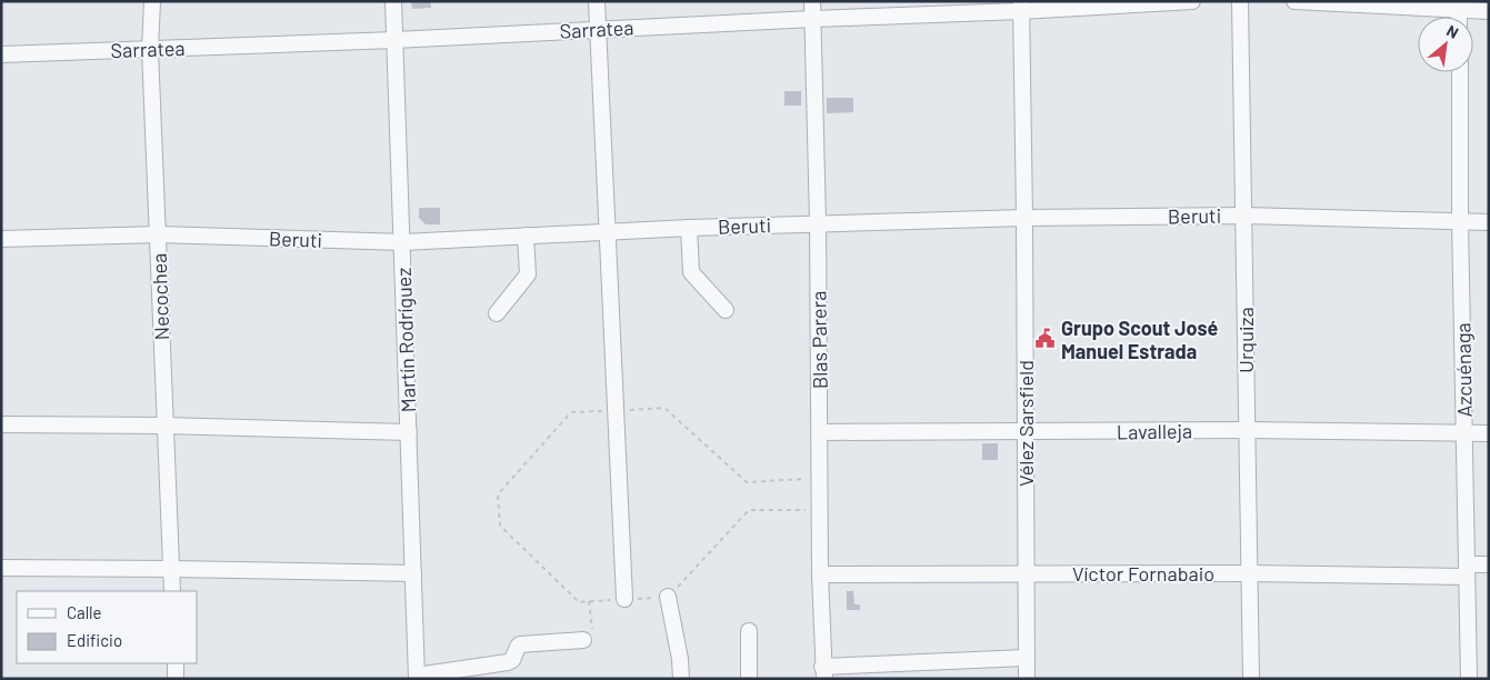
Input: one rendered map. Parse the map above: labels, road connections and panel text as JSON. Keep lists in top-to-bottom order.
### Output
{
  "streets": {
    "street": [
      "Sarratea",
      "Beruti",
      "Necochea",
      "Martín Rodríguez",
      "Blas Parera",
      "Urquiza",
      "Azcuénaga",
      "Vélez Sarsfield",
      "Lavalleja",
      "Víctor Fornabaio"
    ]
  },
  "crossings": [
    ["Sarratea", "Necochea"],
    ["Sarratea", "Martín Rodríguez"],
    ["Sarratea", "Blas Parera"],
    ["Sarratea", "Vélez Sarsfield"],
    ["Beruti", "Necochea"],
    ["Beruti", "Martín Rodríguez"],
    ["Beruti", "Blas Parera"],
    ["Beruti", "Urquiza"],
    ["Beruti", "Azcuénaga"],
    ["Beruti", "Vélez Sarsfield"],
    ["Blas Parera", "Lavalleja"],
    ["Blas Parera", "Víctor Fornabaio"],
    ["Urquiza", "Lavalleja"],
    ["Urquiza", "Víctor Fornabaio"],
    ["Azcuénaga", "Lavalleja"],
    ["Azcuénaga", "Víctor Fornabaio"],
    ["Vélez Sarsfield", "Lavalleja"],
    ["Vélez Sarsfield", "Víctor Fornabaio"]
  ],
  "places": {
    "public building": ["Grupo Scout José Manuel Estrada"]
  },
  "legend": ["Calle", "Edificio"],
  "north": "top right"
}
